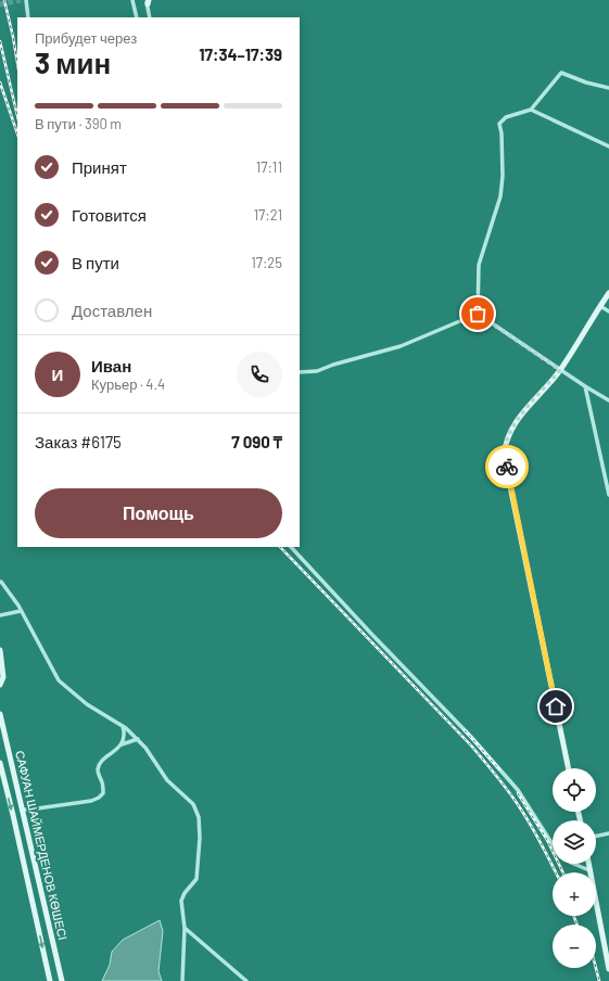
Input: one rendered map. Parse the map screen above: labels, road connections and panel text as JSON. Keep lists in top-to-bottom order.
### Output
{
  "streets": {
    "street": ["САФУАН ШАЙМЕРДЕНОВ КӨШЕСІ"]
  },
  "page": {
    "heading": ["3 мин", "Прибудет через", "17:34–17:39"],
    "panel": [
      "Иван",
      "Курьер · 4.4",
      "Заказ #6175",
      "7 090 ₸"
    ],
    "bar": "В пути · 390 m",
    "list": [
      ["Принят", "17:11"],
      ["Готовится", "17:21"],
      ["В пути", "17:25"],
      "Доставлен"
    ],
    "round": "И",
    "buttons": "Помощь",
    "map_buttons": ["+", "−"]
  }
}
